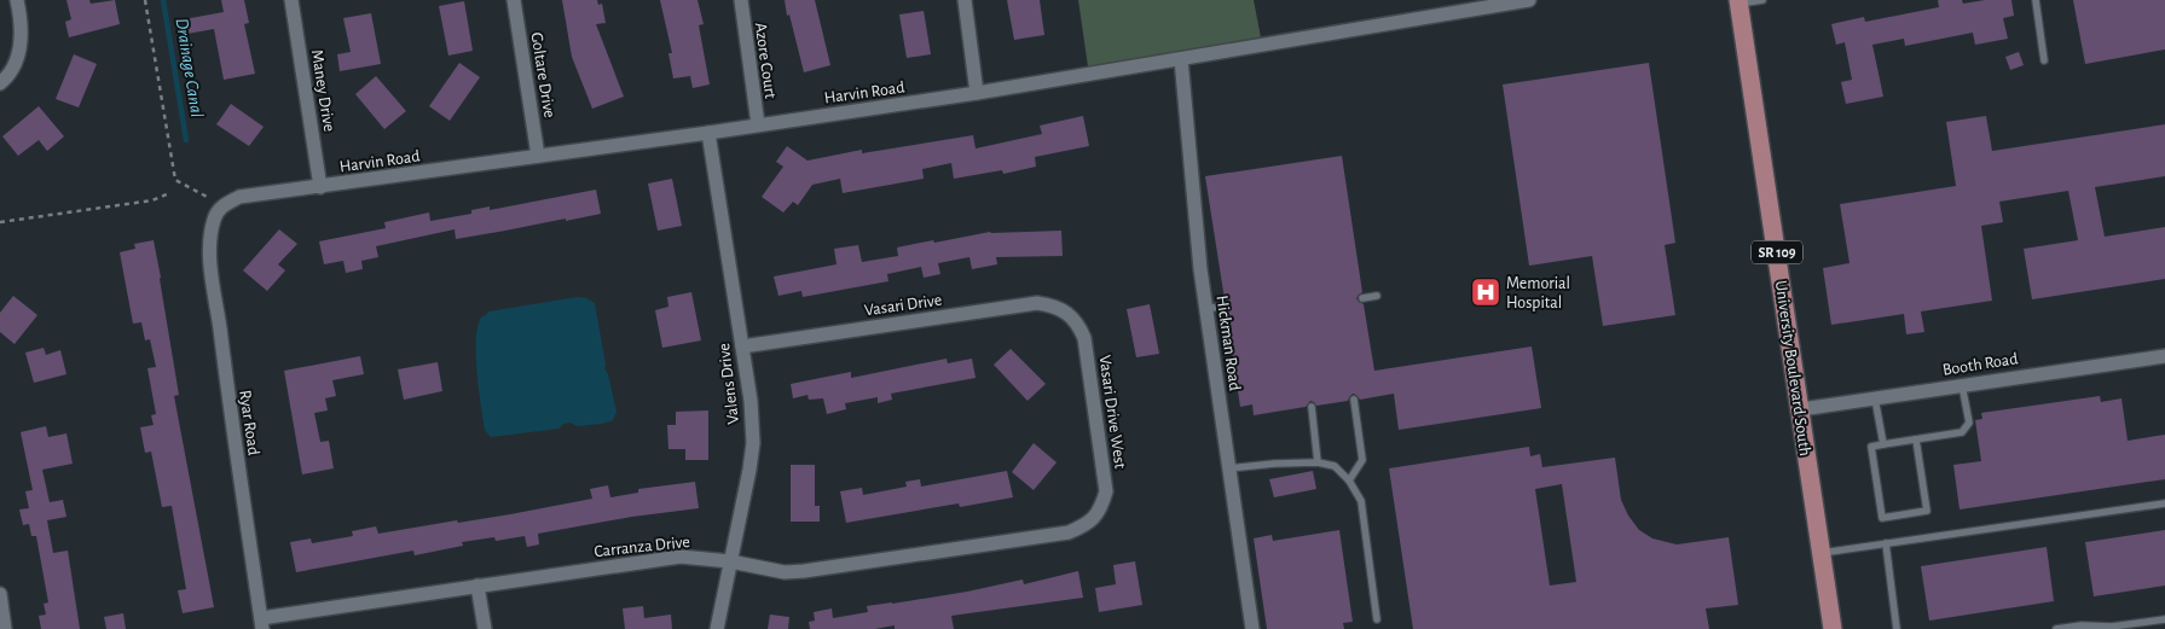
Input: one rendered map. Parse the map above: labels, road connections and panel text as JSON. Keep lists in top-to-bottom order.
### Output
{
  "streets": {
    "main road": ["SR 109", "University Boulevard South"],
    "street": [
      "Azore Court",
      "Goltare Drive",
      "Maney Drive",
      "Harvin Road",
      "Vasari Drive",
      "Hickman Road",
      "Booth Road",
      "Valens Drive",
      "Vasari Drive West",
      "Ryar Road",
      "Carranza Drive"
    ]
  },
  "crossings": [
    ["Azore Court", "Harvin Road"],
    ["Goltare Drive", "Harvin Road"],
    ["Maney Drive", "Harvin Road"],
    ["Harvin Road", "Hickman Road"],
    ["Harvin Road", "Valens Drive"],
    ["Harvin Road", "Ryar Road"],
    ["Vasari Drive", "Valens Drive"],
    ["Vasari Drive", "Vasari Drive West"],
    ["Booth Road", "University Boulevard South"],
    ["Valens Drive", "Carranza Drive"],
    ["Vasari Drive West", "Carranza Drive"],
    ["Ryar Road", "Carranza Drive"]
  ],
  "water": ["Drainage Canal"],
  "places": {
    "hospital": ["Memorial Hospital"]
  }
}
